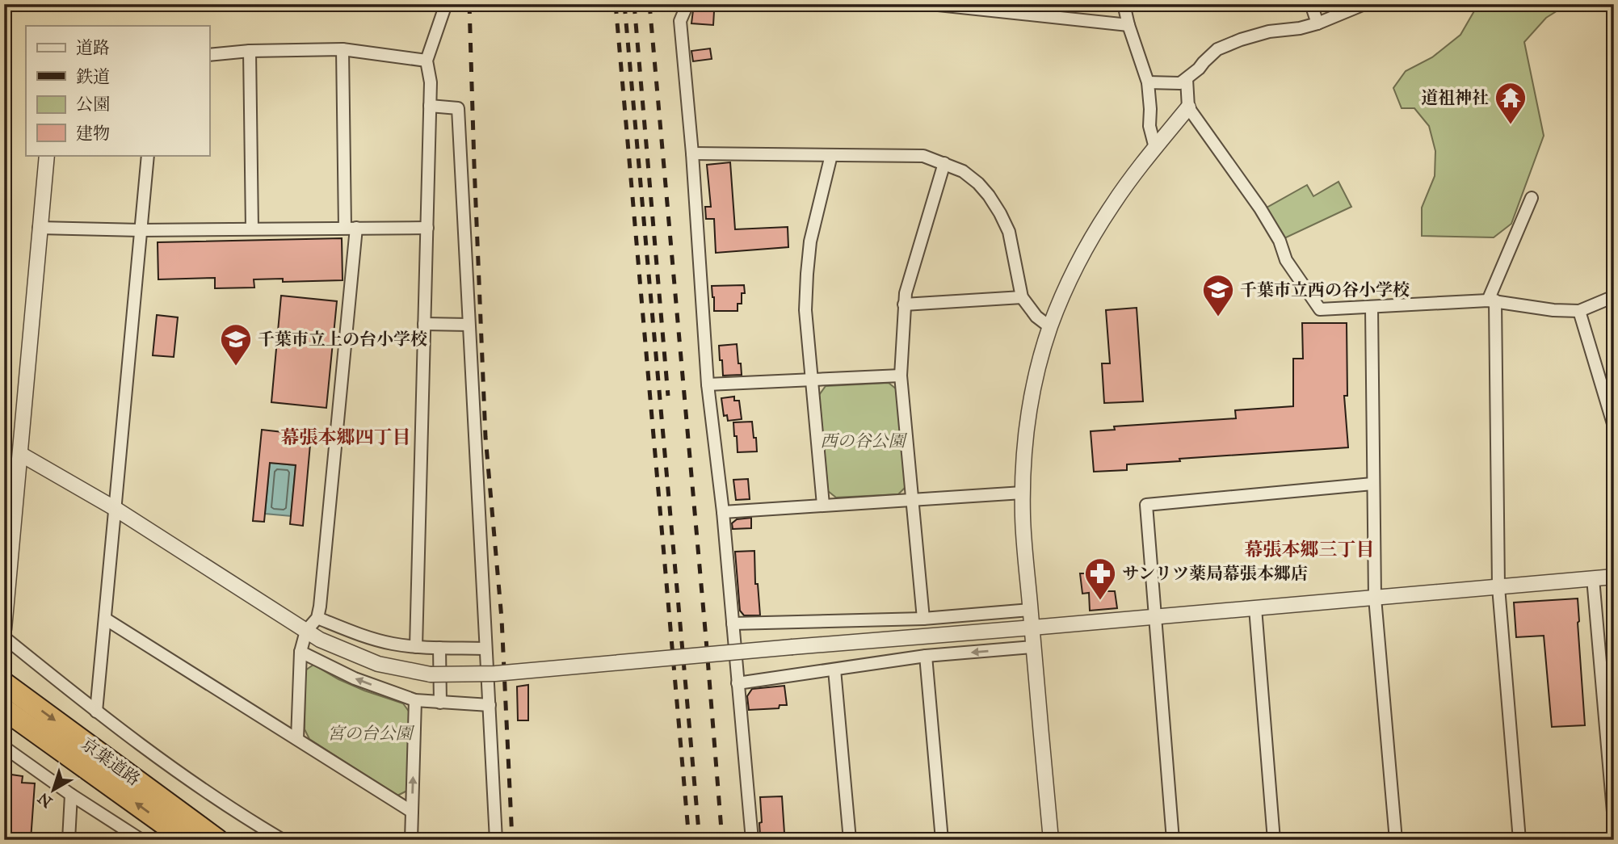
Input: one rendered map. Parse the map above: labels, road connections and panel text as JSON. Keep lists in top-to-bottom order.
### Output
{
  "streets": {
    "highway": ["京葉道路"]
  },
  "districts": ["幕張本郷四丁目", "幕張本郷三丁目"],
  "parks": ["西の谷公園", "宮の台公園"],
  "places": {
    "temple": ["道祖神社"],
    "school or university": ["千葉市立西の谷小学校", "千葉市立上の台小学校"],
    "pharmacy": ["サンリツ薬局幕張本郷店"]
  },
  "legend": [
    "道路",
    "鉄道",
    "公園",
    "建物"
  ],
  "north": "bottom left"
}
